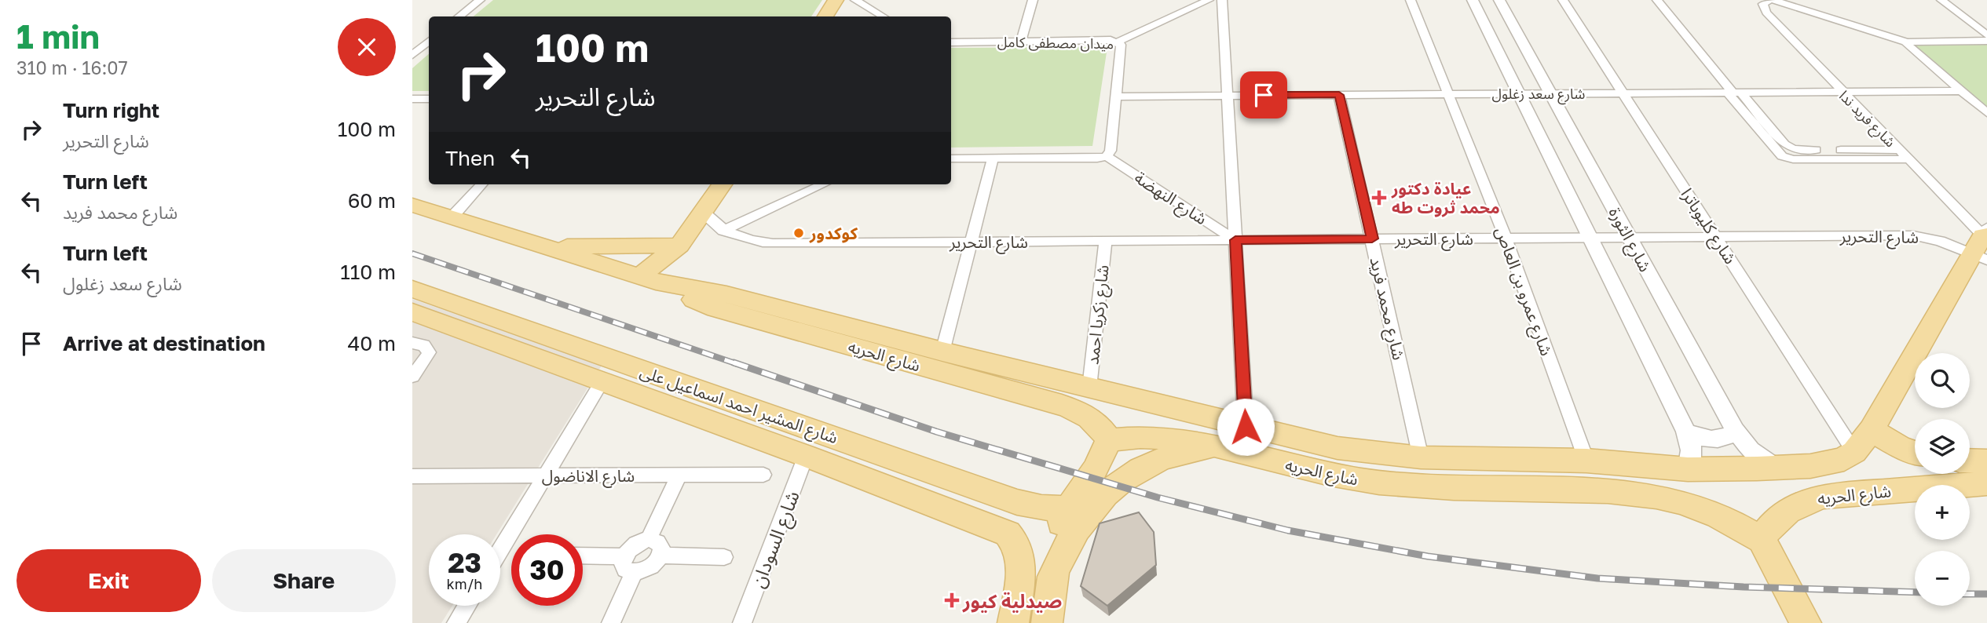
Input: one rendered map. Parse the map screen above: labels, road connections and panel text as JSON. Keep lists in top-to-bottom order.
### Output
{
  "streets": {
    "main road": ["شارع الحريه", "شارع المشير احمد اسماعيل على"],
    "street": [
      "ميدان مصطفى كامل",
      "شارع سعد زغلول",
      "شارع فريد ندا",
      "شارع النهضة",
      "شارع كليوباترا",
      "شارع التحرير",
      "شارع الثورة",
      "شارع عمرو بن العاص",
      "شارع محمد فريد",
      "شارع زكريا احمد",
      "شارع الاناضول",
      "شارع السودان"
    ]
  },
  "crossings": [
    ["ميدان مصطفى كامل", "شارع سعد زغلول"],
    ["ميدان مصطفى كامل", "شارع النهضة"],
    ["شارع سعد زغلول", "شارع فريد ندا"],
    ["شارع سعد زغلول", "شارع كليوباترا"],
    ["شارع سعد زغلول", "شارع الثورة"],
    ["شارع سعد زغلول", "شارع عمرو بن العاص"],
    ["شارع سعد زغلول", "شارع محمد فريد"],
    ["شارع فريد ندا", "شارع التحرير"],
    ["شارع النهضة", "شارع التحرير"],
    ["شارع كليوباترا", "شارع التحرير"],
    ["شارع كليوباترا", "شارع الحريه"],
    ["شارع التحرير", "شارع الثورة"],
    ["شارع التحرير", "شارع عمرو بن العاص"],
    ["شارع التحرير", "شارع محمد فريد"],
    ["شارع التحرير", "شارع زكريا احمد"],
    ["شارع الثورة", "شارع الحريه"],
    ["شارع عمرو بن العاص", "شارع الحريه"],
    ["شارع محمد فريد", "شارع الحريه"],
    ["شارع زكريا احمد", "شارع الحريه"],
    ["شارع المشير احمد اسماعيل على", "شارع السودان"]
  ],
  "places": {
    "health": ["عيادة دكتور محمد ثروت طه", "صيدلية كيور"],
    "other": ["كوكدور"]
  },
  "page": {
    "heading": ["1 min", "310 m · 16:07"],
    "turn": ["100 m", "شارع التحرير"],
    "list": [
      {
        "name": "Turn right",
        "note": "شارع التحرير",
        "value": "100 m"
      },
      {
        "name": "Turn left",
        "note": "شارع محمد فريد",
        "value": "60 m"
      },
      {
        "name": "Turn left",
        "note": "شارع سعد زغلول",
        "value": "110 m"
      },
      {
        "name": "Arrive at destination",
        "value": "40 m"
      }
    ],
    "then": "Then",
    "map_buttons": ["+", "−"],
    "speed": "23 km/h",
    "limit": "30",
    "buttons": ["Exit", "Share"]
  }
}
